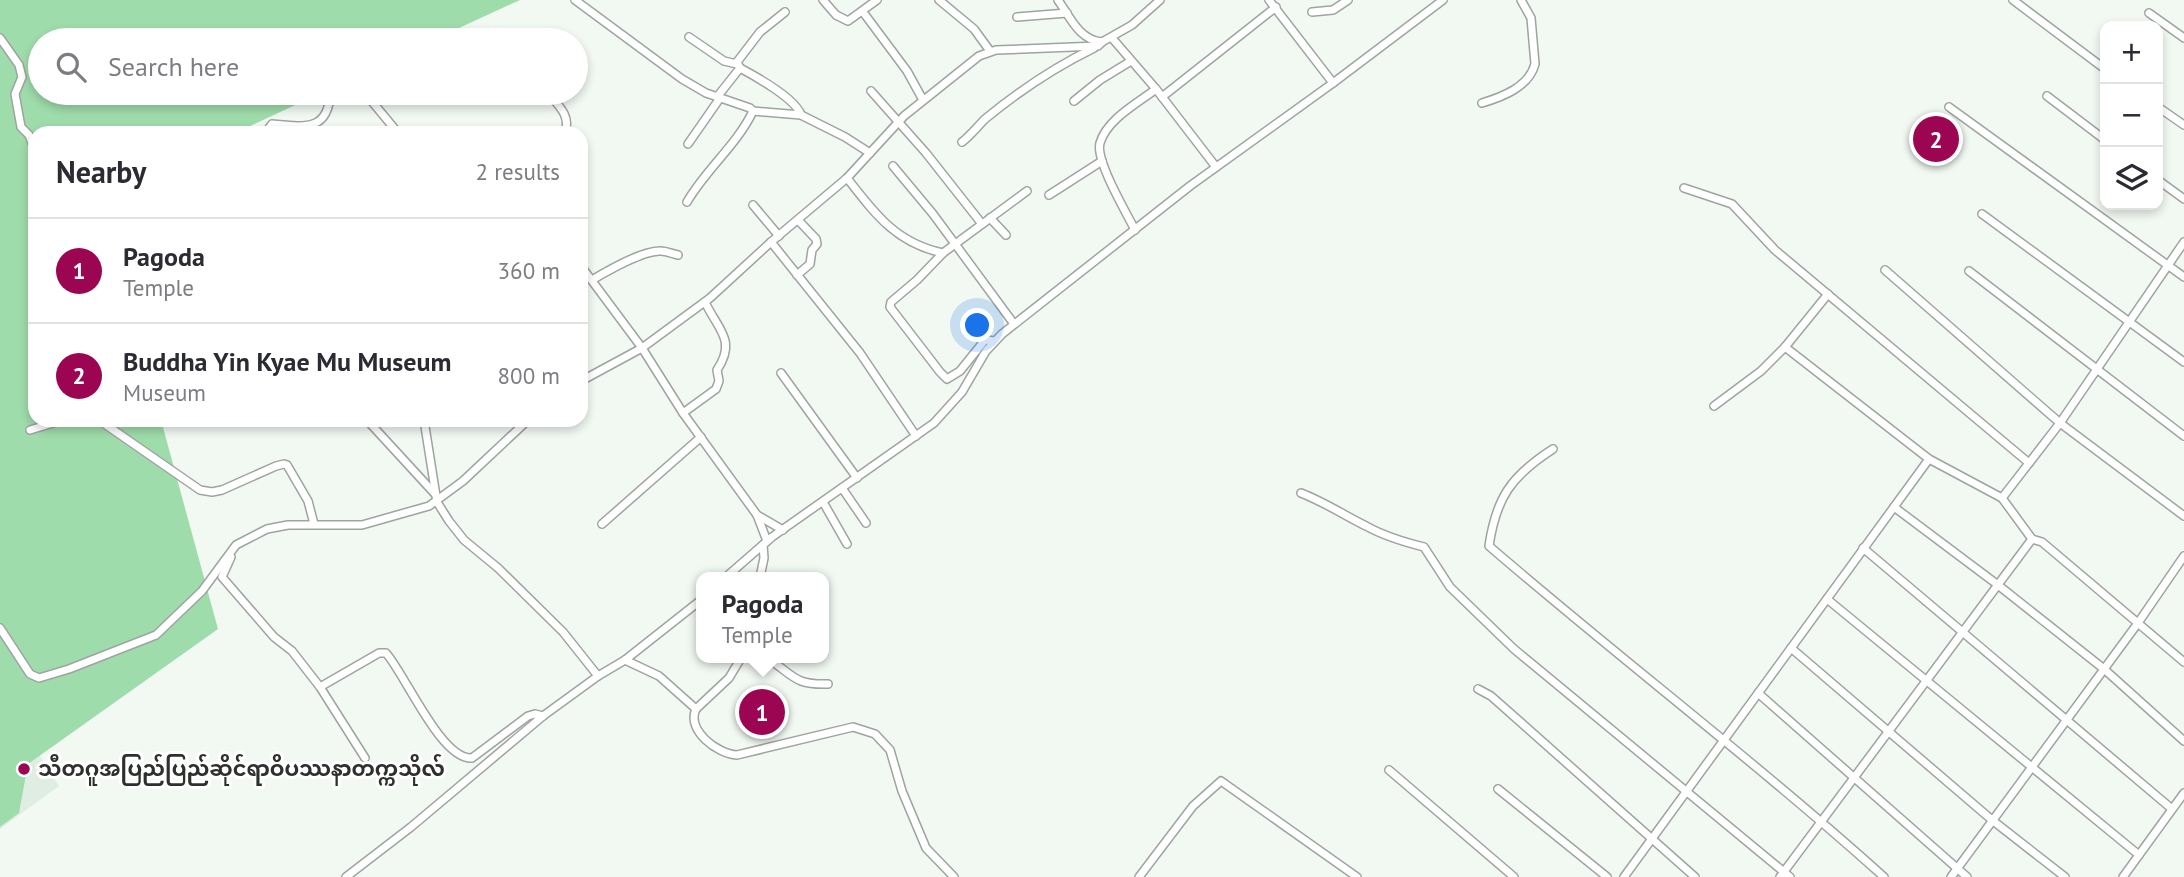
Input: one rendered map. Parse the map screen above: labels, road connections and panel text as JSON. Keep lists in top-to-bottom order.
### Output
{
  "places": ["သီတဂူအပြည်ပြည်ဆိုင်ရာဝိပဿနာတက္ကသိုလ်"],
  "page": {
    "map_buttons": ["+", "−"],
    "search": "Search here",
    "pins": ["2", "1"],
    "heading": ["Nearby", "2 results"],
    "list": [
      {
        "mark": "1",
        "name": "Pagoda",
        "note": "Temple",
        "value": "360 m"
      },
      {
        "mark": "2",
        "name": "Buddha Yin Kyae Mu Museum",
        "note": "Museum",
        "value": "800 m"
      }
    ],
    "popup": ["Pagoda", "Temple"]
  }
}
